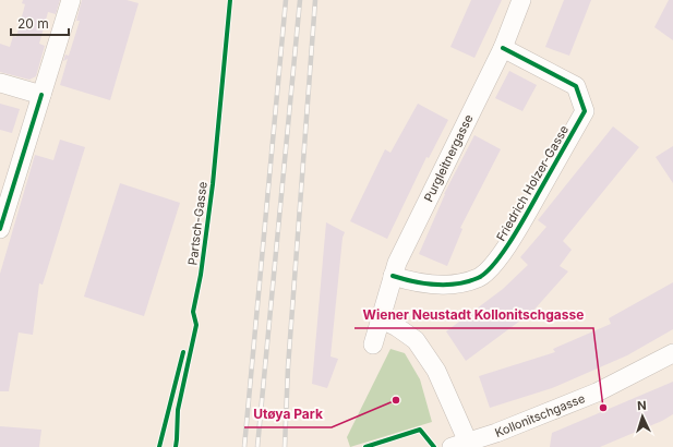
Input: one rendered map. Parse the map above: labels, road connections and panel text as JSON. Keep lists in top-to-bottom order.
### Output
{
  "streets": {
    "street": ["Purgleitnergasse", "Friedrich Holzer-Gasse", "Kollonitschgasse"],
    "cycle path": ["Partsch-Gasse"]
  },
  "crossings": [
    ["Purgleitnergasse", "Friedrich Holzer-Gasse"]
  ],
  "places": ["Utøya Park", "Wiener Neustadt Kollonitschgasse"],
  "scale_bar": "20 m",
  "north": "top"
}
